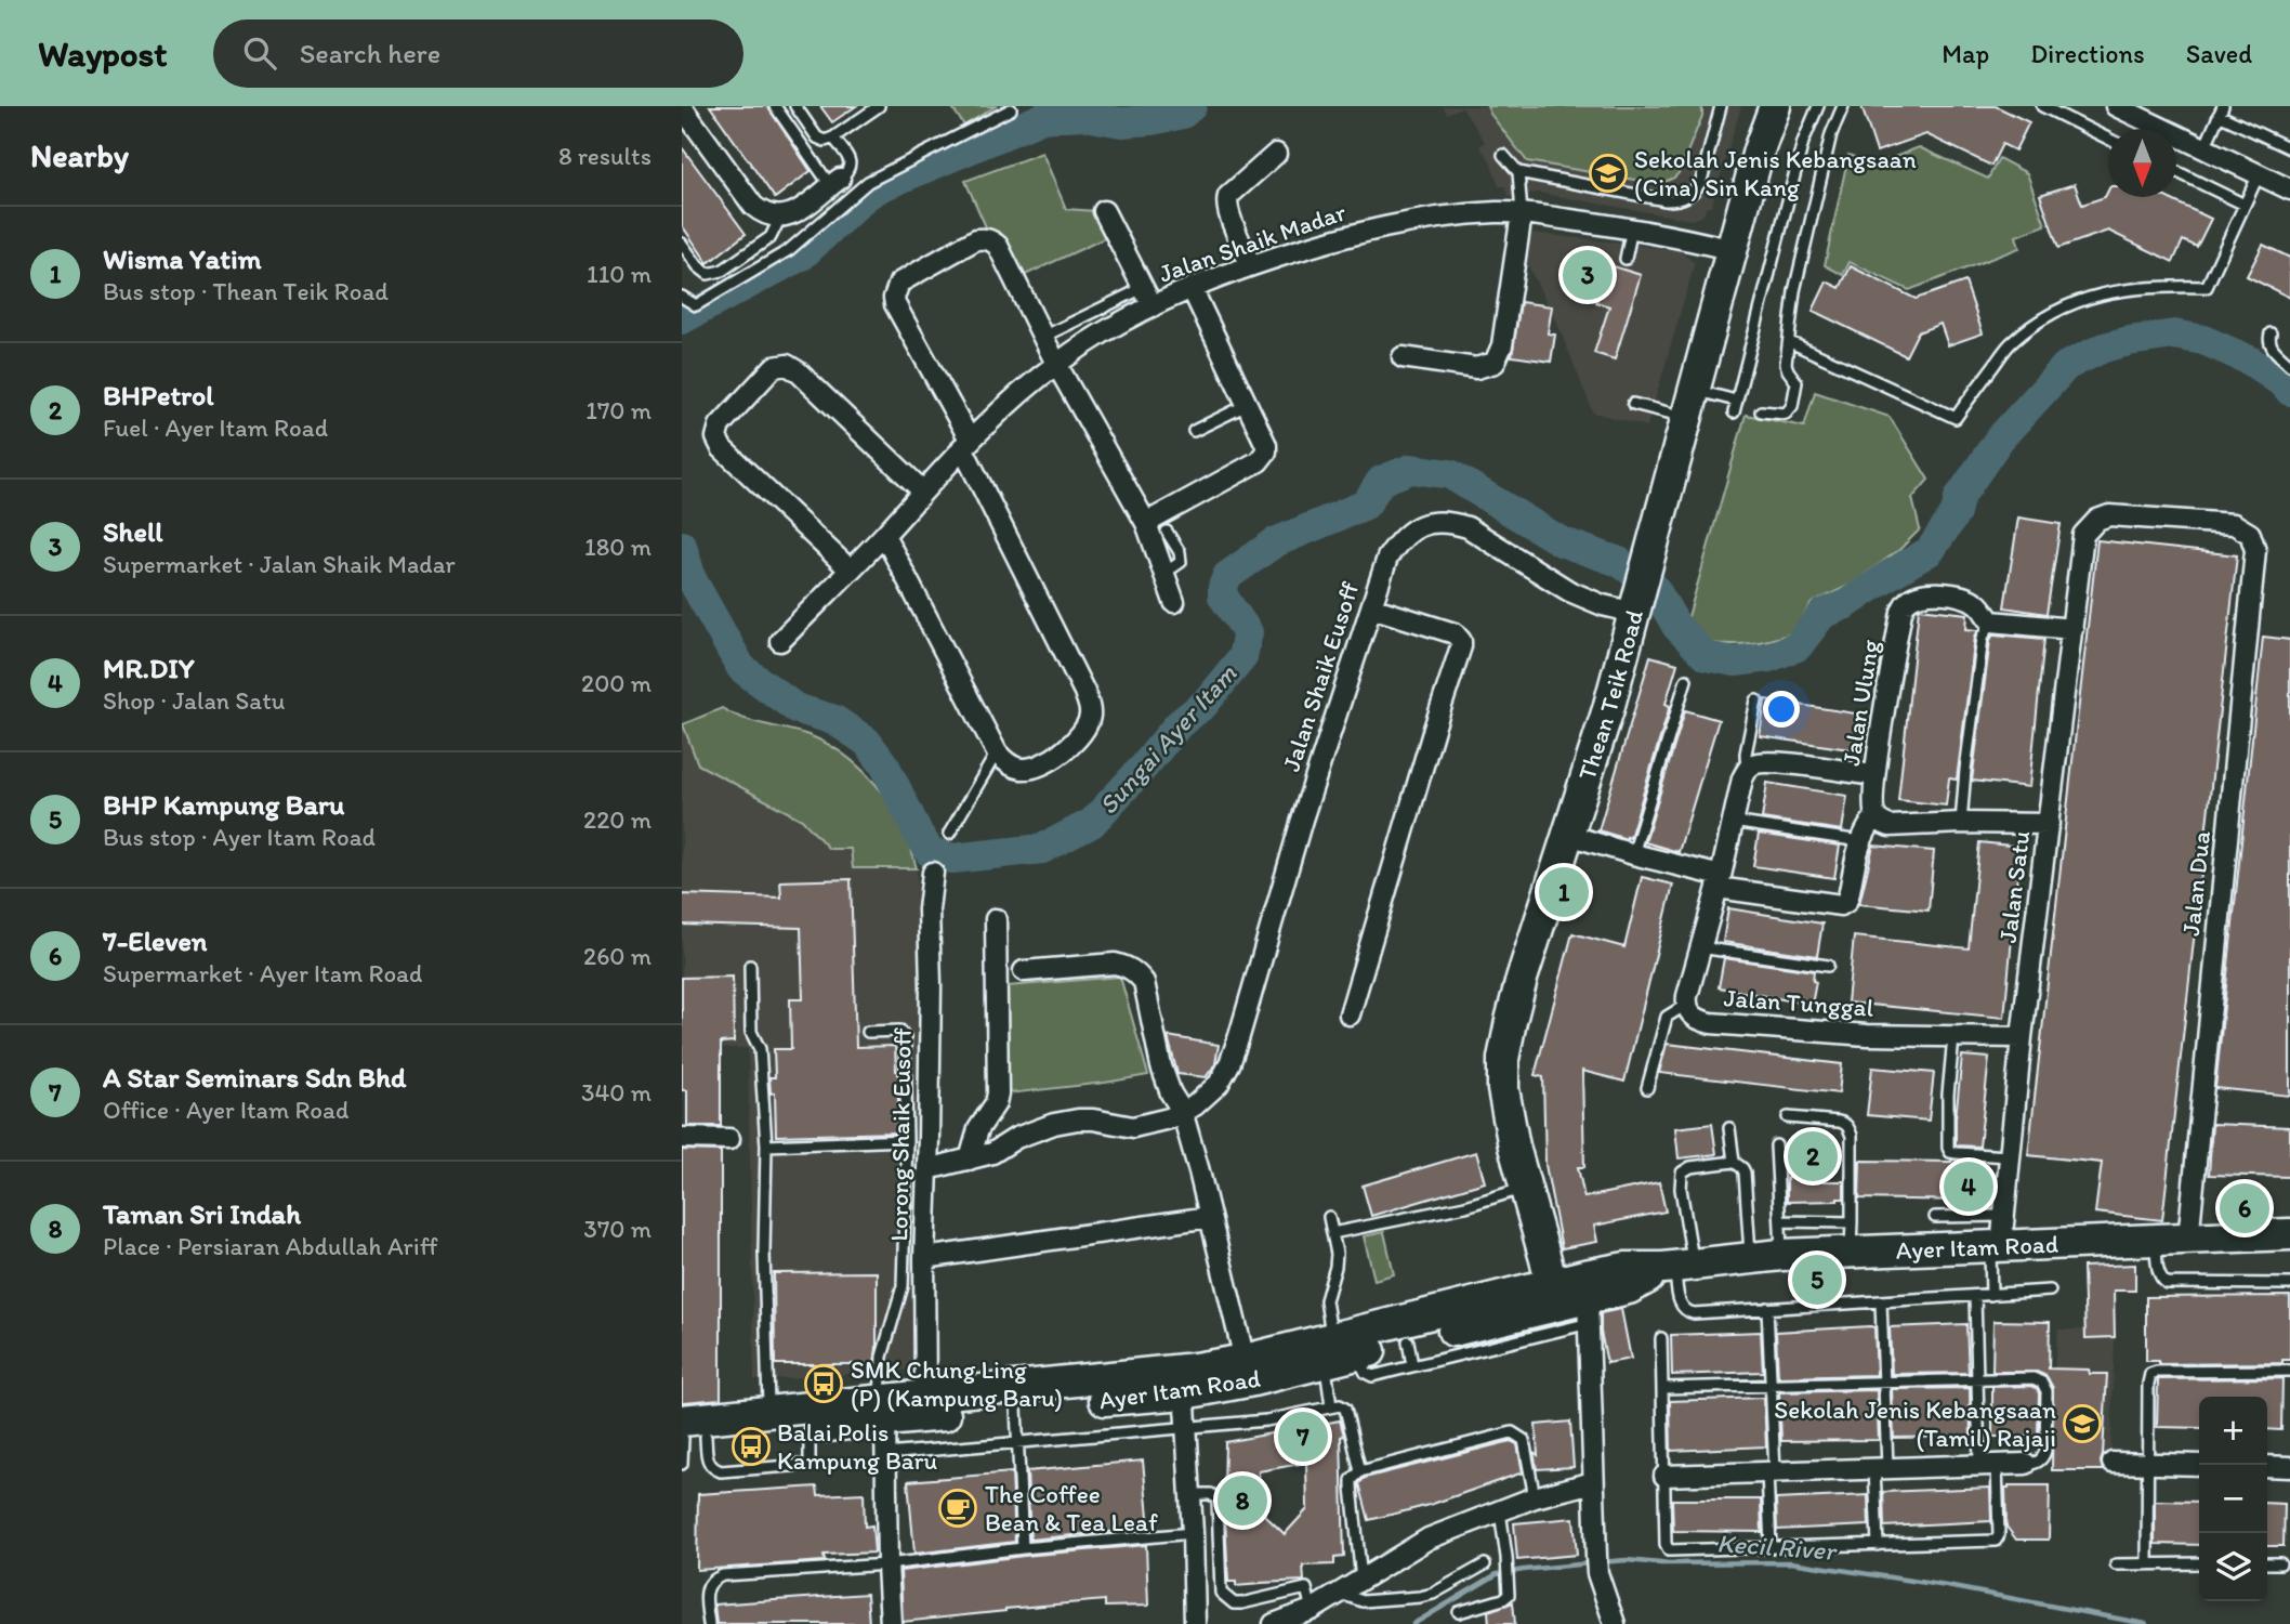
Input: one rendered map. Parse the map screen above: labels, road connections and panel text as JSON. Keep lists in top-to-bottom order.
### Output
{
  "streets": {
    "main road": ["Thean Teik Road", "Ayer Itam Road"],
    "street": [
      "Jalan Shaik Madar",
      "Jalan Shaik Eusoff",
      "Jalan Ulung",
      "Jalan Dua",
      "Jalan Satu",
      "Jalan Tunggal",
      "Lorong Shaik Eusoff"
    ]
  },
  "crossings": [
    ["Jalan Shaik Madar", "Thean Teik Road"],
    ["Jalan Shaik Eusoff", "Thean Teik Road"],
    ["Thean Teik Road", "Ayer Itam Road"],
    ["Jalan Dua", "Jalan Satu"],
    ["Jalan Dua", "Ayer Itam Road"],
    ["Jalan Satu", "Jalan Tunggal"],
    ["Jalan Satu", "Ayer Itam Road"],
    ["Lorong Shaik Eusoff", "Ayer Itam Road"]
  ],
  "water": ["Sungai Ayer Itam", "Kecil River"],
  "places": {
    "school or university": ["Sekolah Jenis Kebangsaan (Cina) Sin Kang", "Sekolah Jenis Kebangsaan (Tamil) Rajaji"],
    "bus stop": ["SMK Chung Ling (P) (Kampung Baru)", "Balai Polis Kampung Baru"],
    "cafe": ["The Coffee Bean & Tea Leaf"]
  },
  "north": "bottom",
  "page": {
    "header": "Waypost",
    "search": "Search here",
    "nav": ["Map", "Directions", "Saved"],
    "heading": ["Nearby", "8 results"],
    "list": [
      {
        "mark": "1",
        "name": "Wisma Yatim",
        "note": "Bus stop · Thean Teik Road",
        "value": "110 m"
      },
      {
        "mark": "2",
        "name": "BHPetrol",
        "note": "Fuel · Ayer Itam Road",
        "value": "170 m"
      },
      {
        "mark": "3",
        "name": "Shell",
        "note": "Supermarket · Jalan Shaik Madar",
        "value": "180 m"
      },
      {
        "mark": "4",
        "name": "MR.DIY",
        "note": "Shop · Jalan Satu",
        "value": "200 m"
      },
      {
        "mark": "5",
        "name": "BHP Kampung Baru",
        "note": "Bus stop · Ayer Itam Road",
        "value": "220 m"
      },
      {
        "mark": "6",
        "name": "7-Eleven",
        "note": "Supermarket · Ayer Itam Road",
        "value": "260 m"
      },
      {
        "mark": "7",
        "name": "A Star Seminars Sdn Bhd",
        "note": "Office · Ayer Itam Road",
        "value": "340 m"
      },
      {
        "mark": "8",
        "name": "Taman Sri Indah",
        "note": "Place · Persiaran Abdullah Ariff",
        "value": "370 m"
      }
    ],
    "pins": [
      "3",
      "1",
      "2",
      "4",
      "6",
      "5",
      "7",
      "8"
    ],
    "map_buttons": ["+", "−"]
  }
}
